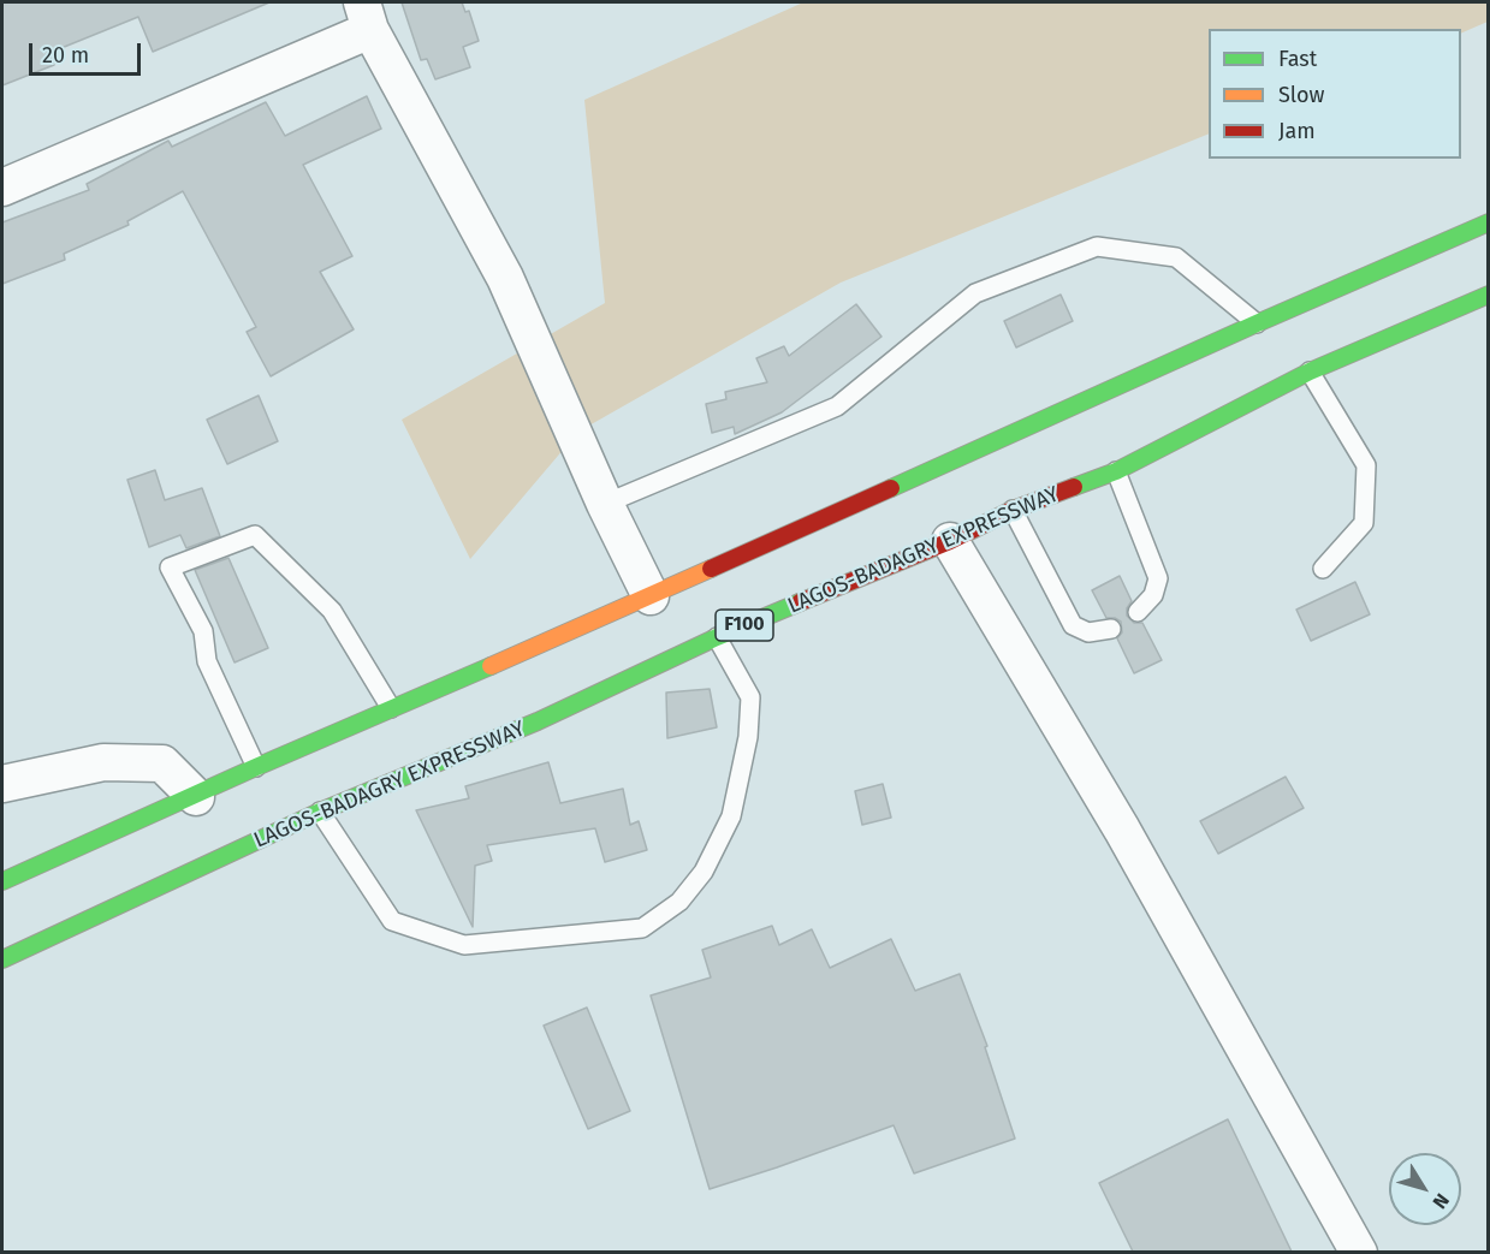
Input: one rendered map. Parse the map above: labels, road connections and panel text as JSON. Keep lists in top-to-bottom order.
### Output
{
  "streets": {
    "highway": ["LAGOS-BADAGRY EXPRESSWAY", "F100"]
  },
  "legend": ["Fast", "Slow", "Jam"],
  "scale_bar": "20 m",
  "north": "bottom right"
}
